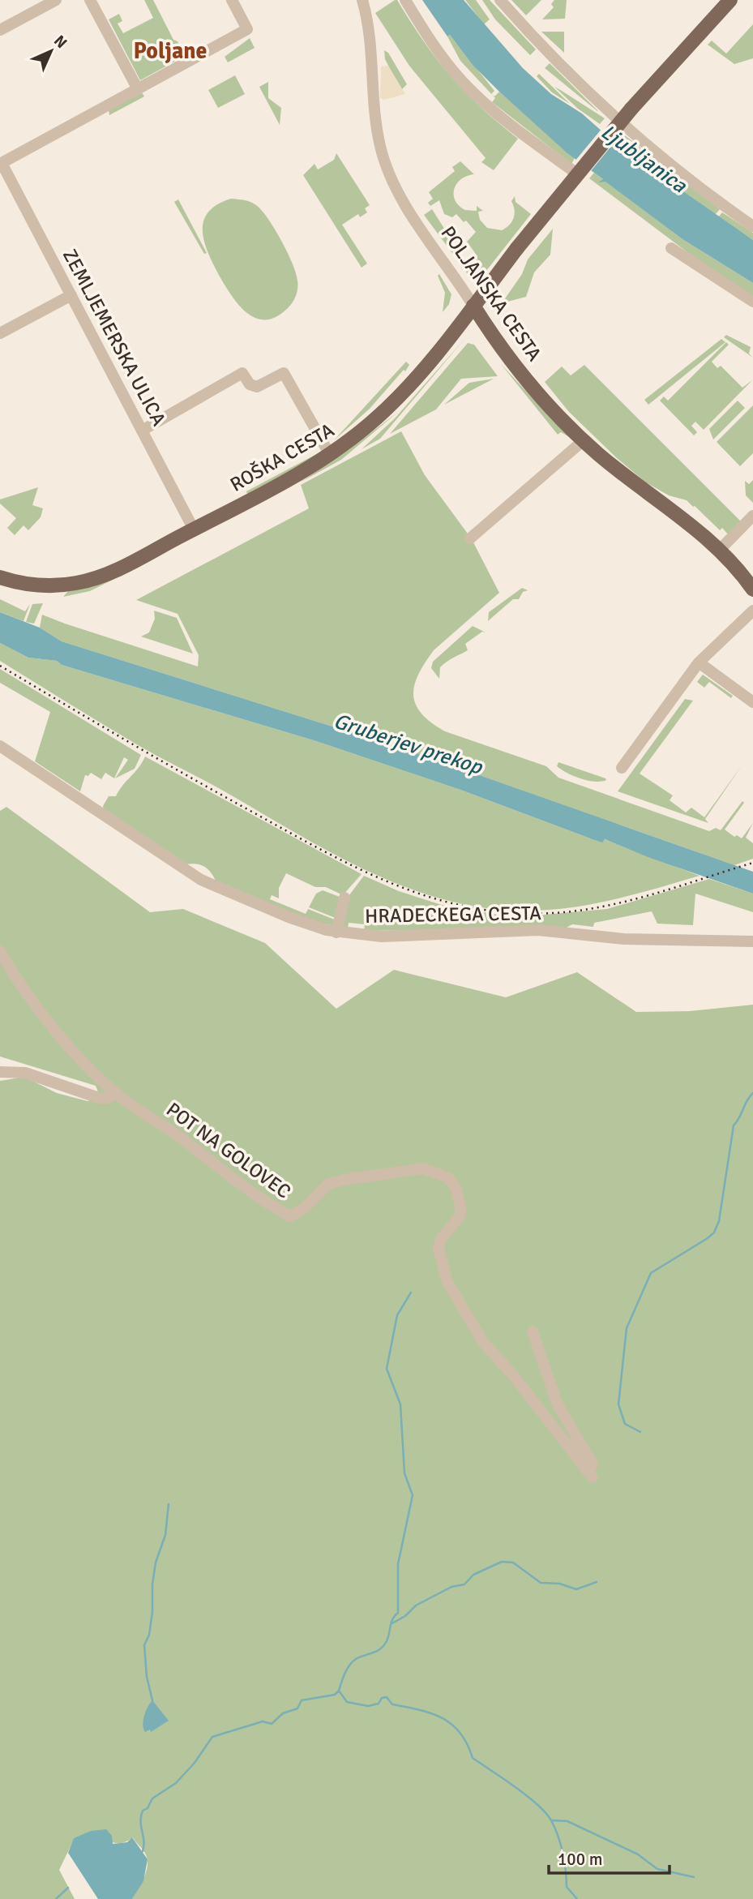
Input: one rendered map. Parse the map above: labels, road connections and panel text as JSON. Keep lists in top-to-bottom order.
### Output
{
  "streets": {
    "main road": ["POLJANSKA CESTA", "ROŠKA CESTA"],
    "street": ["ZEMLJEMERSKA ULICA", "HRADECKEGA CESTA", "POT NA GOLOVEC"]
  },
  "crossings": [
    ["POLJANSKA CESTA", "ROŠKA CESTA"],
    ["ZEMLJEMERSKA ULICA", "ROŠKA CESTA"]
  ],
  "districts": ["Poljane"],
  "water": ["Ljubljanica", "Gruberjev prekop"],
  "scale_bar": "100 m",
  "north": "top right"
}
